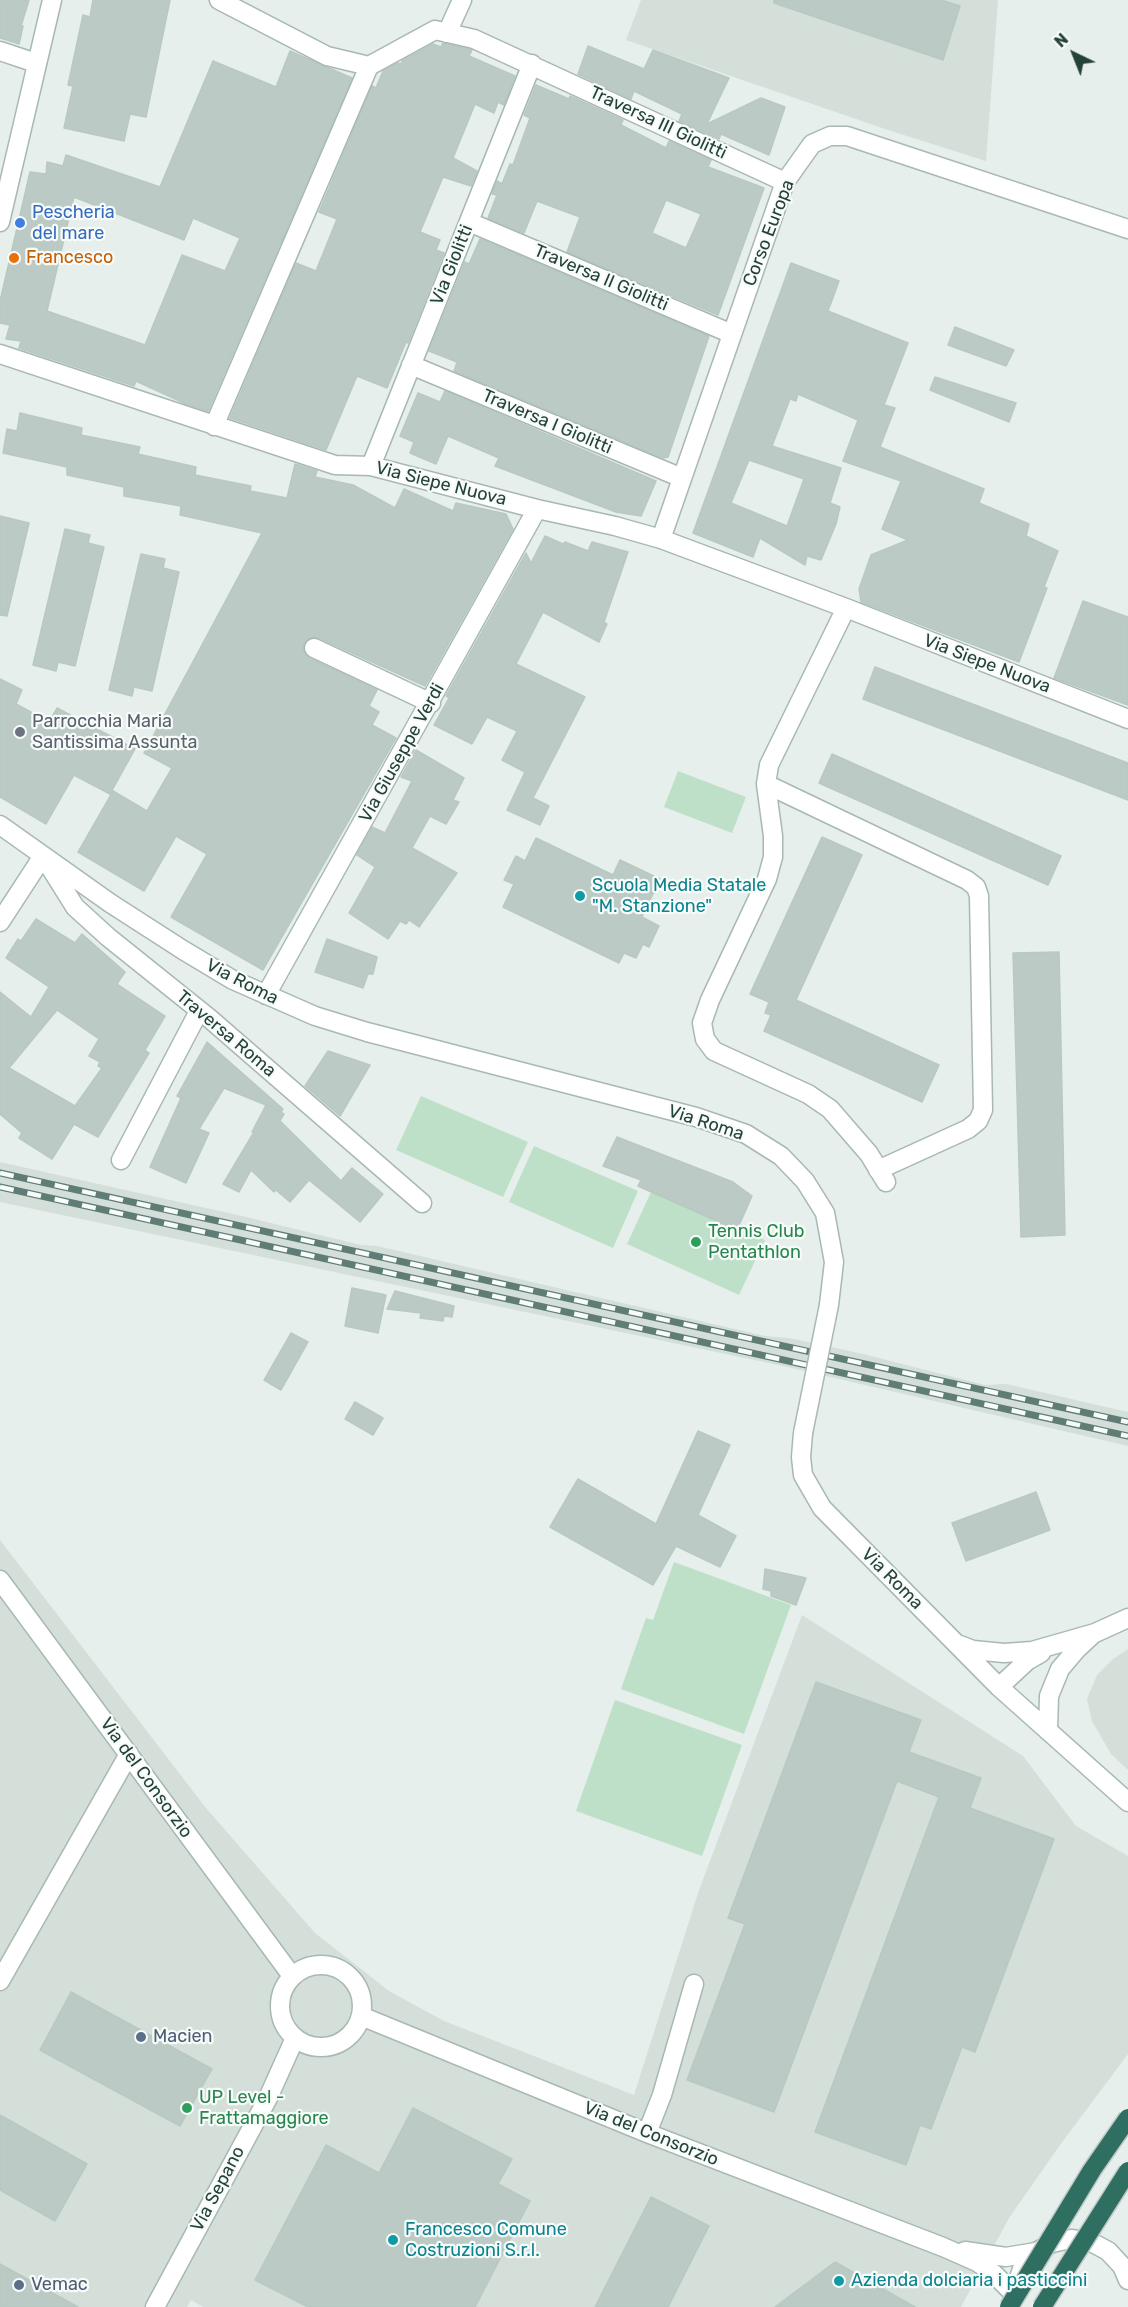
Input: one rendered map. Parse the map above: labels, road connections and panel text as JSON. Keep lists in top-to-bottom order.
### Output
{
  "streets": {
    "street": [
      "Traversa III Giolitti",
      "Corso Europa",
      "Via Giolitti",
      "Traversa II Giolitti",
      "Traversa I Giolitti",
      "Via Siepe Nuova",
      "Via Giuseppe Verdi",
      "Via Roma",
      "Traversa Roma",
      "Via del Consorzio",
      "Via Sepano"
    ]
  },
  "crossings": [
    ["Traversa III Giolitti", "Corso Europa"],
    ["Traversa III Giolitti", "Via Giolitti"],
    ["Corso Europa", "Traversa II Giolitti"],
    ["Corso Europa", "Traversa I Giolitti"],
    ["Corso Europa", "Via Siepe Nuova"],
    ["Via Giolitti", "Traversa II Giolitti"],
    ["Via Giolitti", "Traversa I Giolitti"],
    ["Via Giolitti", "Via Siepe Nuova"],
    ["Via Siepe Nuova", "Via Giuseppe Verdi"],
    ["Via Giuseppe Verdi", "Via Roma"],
    ["Via Roma", "Traversa Roma"],
    ["Via del Consorzio", "Via Sepano"]
  ],
  "places": [
    "Pescheria del mare",
    "Francesco",
    "Parrocchia Maria Santissima Assunta",
    "Scuola Media Statale \"M. Stanzione\"",
    "Tennis Club Pentathlon",
    "Macien",
    "UP Level - Frattamaggiore",
    "Francesco Comune Costruzioni S.r.l.",
    "Azienda dolciaria i pasticcini",
    "Vemac"
  ],
  "north": "top left"
}
